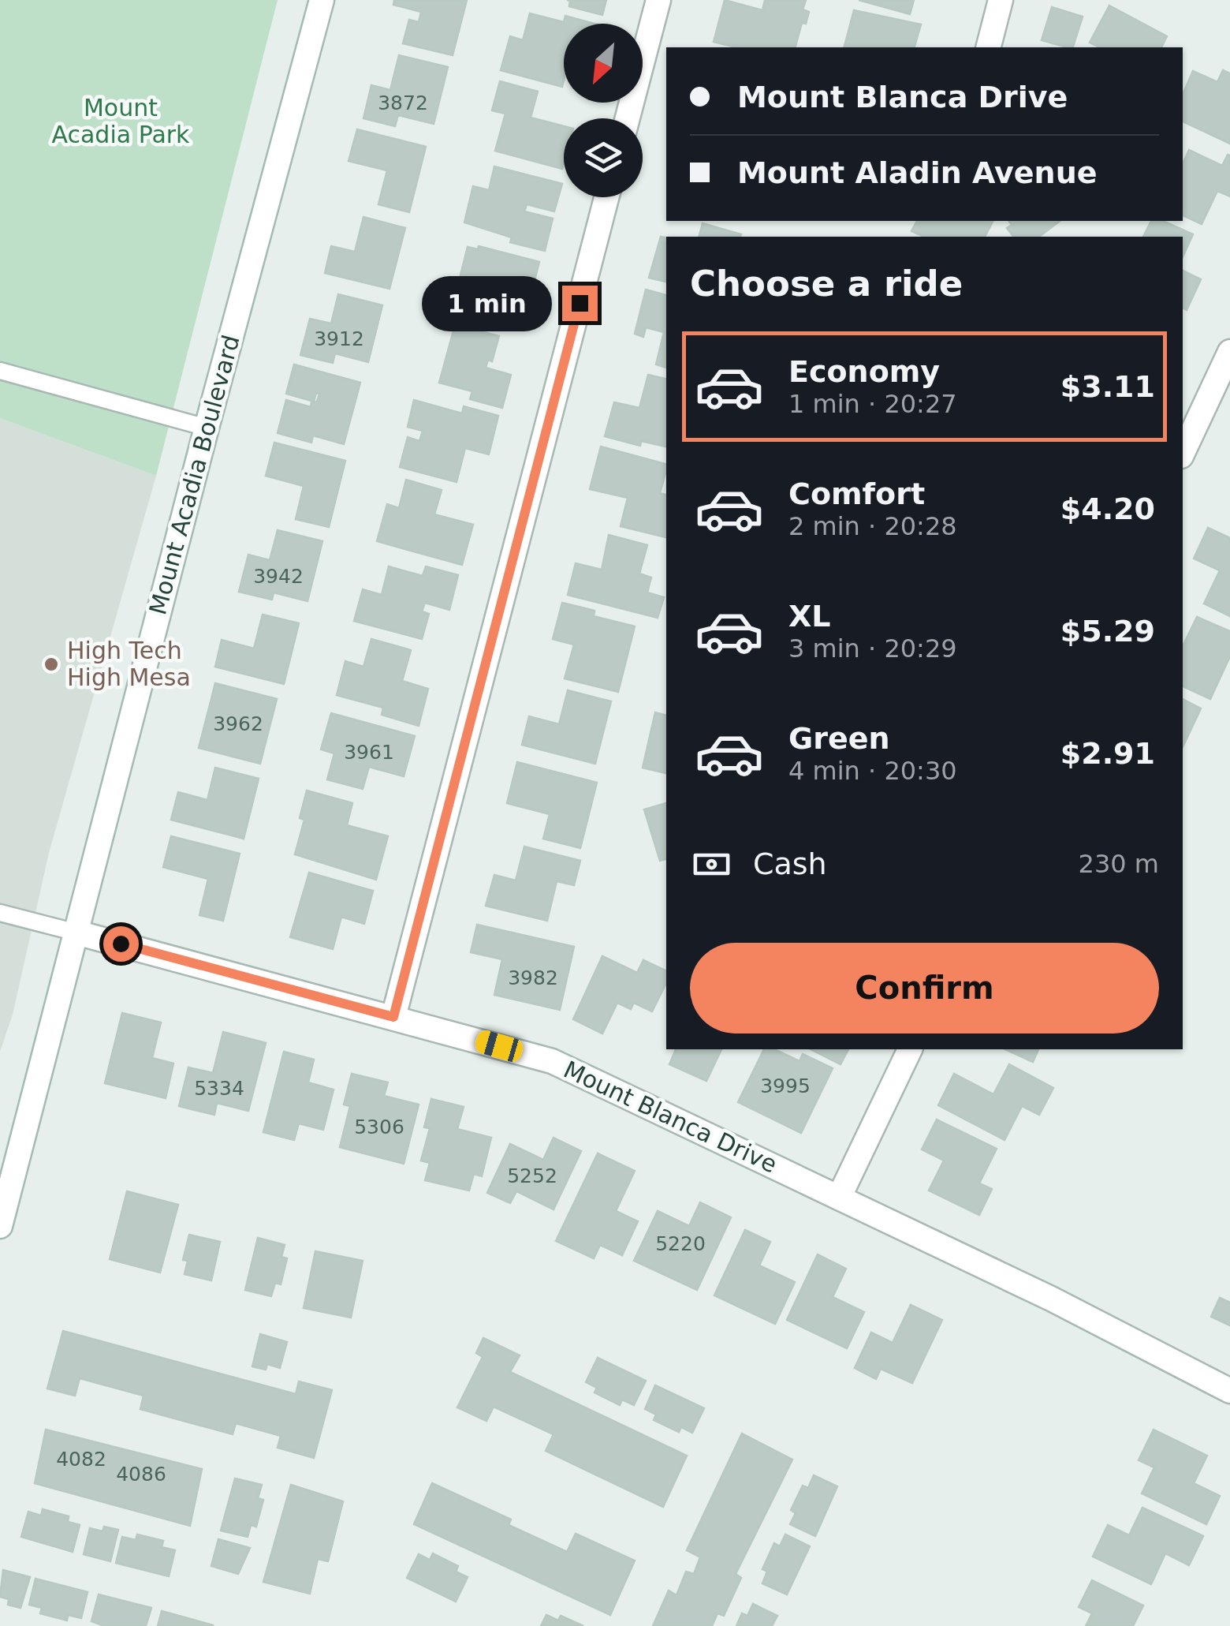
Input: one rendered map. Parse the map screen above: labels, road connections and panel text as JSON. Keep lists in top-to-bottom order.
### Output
{
  "streets": {
    "street": ["Mount Acadia Boulevard", "Mount Blanca Drive"]
  },
  "crossings": [
    ["Mount Acadia Boulevard", "Mount Blanca Drive"]
  ],
  "parks": ["Mount Acadia Park"],
  "places": ["High Tech High Mesa"],
  "house_numbers": [
    "3872",
    "3912",
    "3942",
    "3962",
    "3961",
    "3982",
    "3995",
    "5334",
    "5306",
    "5252",
    "5220",
    "4082",
    "4086"
  ],
  "north": "bottom left",
  "page": {
    "banner": ["Mount Blanca Drive", "Mount Aladin Avenue"],
    "heading": "Choose a ride",
    "bubble": "1 min",
    "list": [
      {
        "name": "Economy",
        "note": "1 min · 20:27",
        "value": "$3.11"
      },
      {
        "name": "Comfort",
        "note": "2 min · 20:28",
        "value": "$4.20"
      },
      {
        "name": "XL",
        "note": "3 min · 20:29",
        "value": "$5.29"
      },
      {
        "name": "Green",
        "note": "4 min · 20:30",
        "value": "$2.91"
      }
    ],
    "pay": ["Cash", "230 m"],
    "buttons": "Confirm"
  }
}
